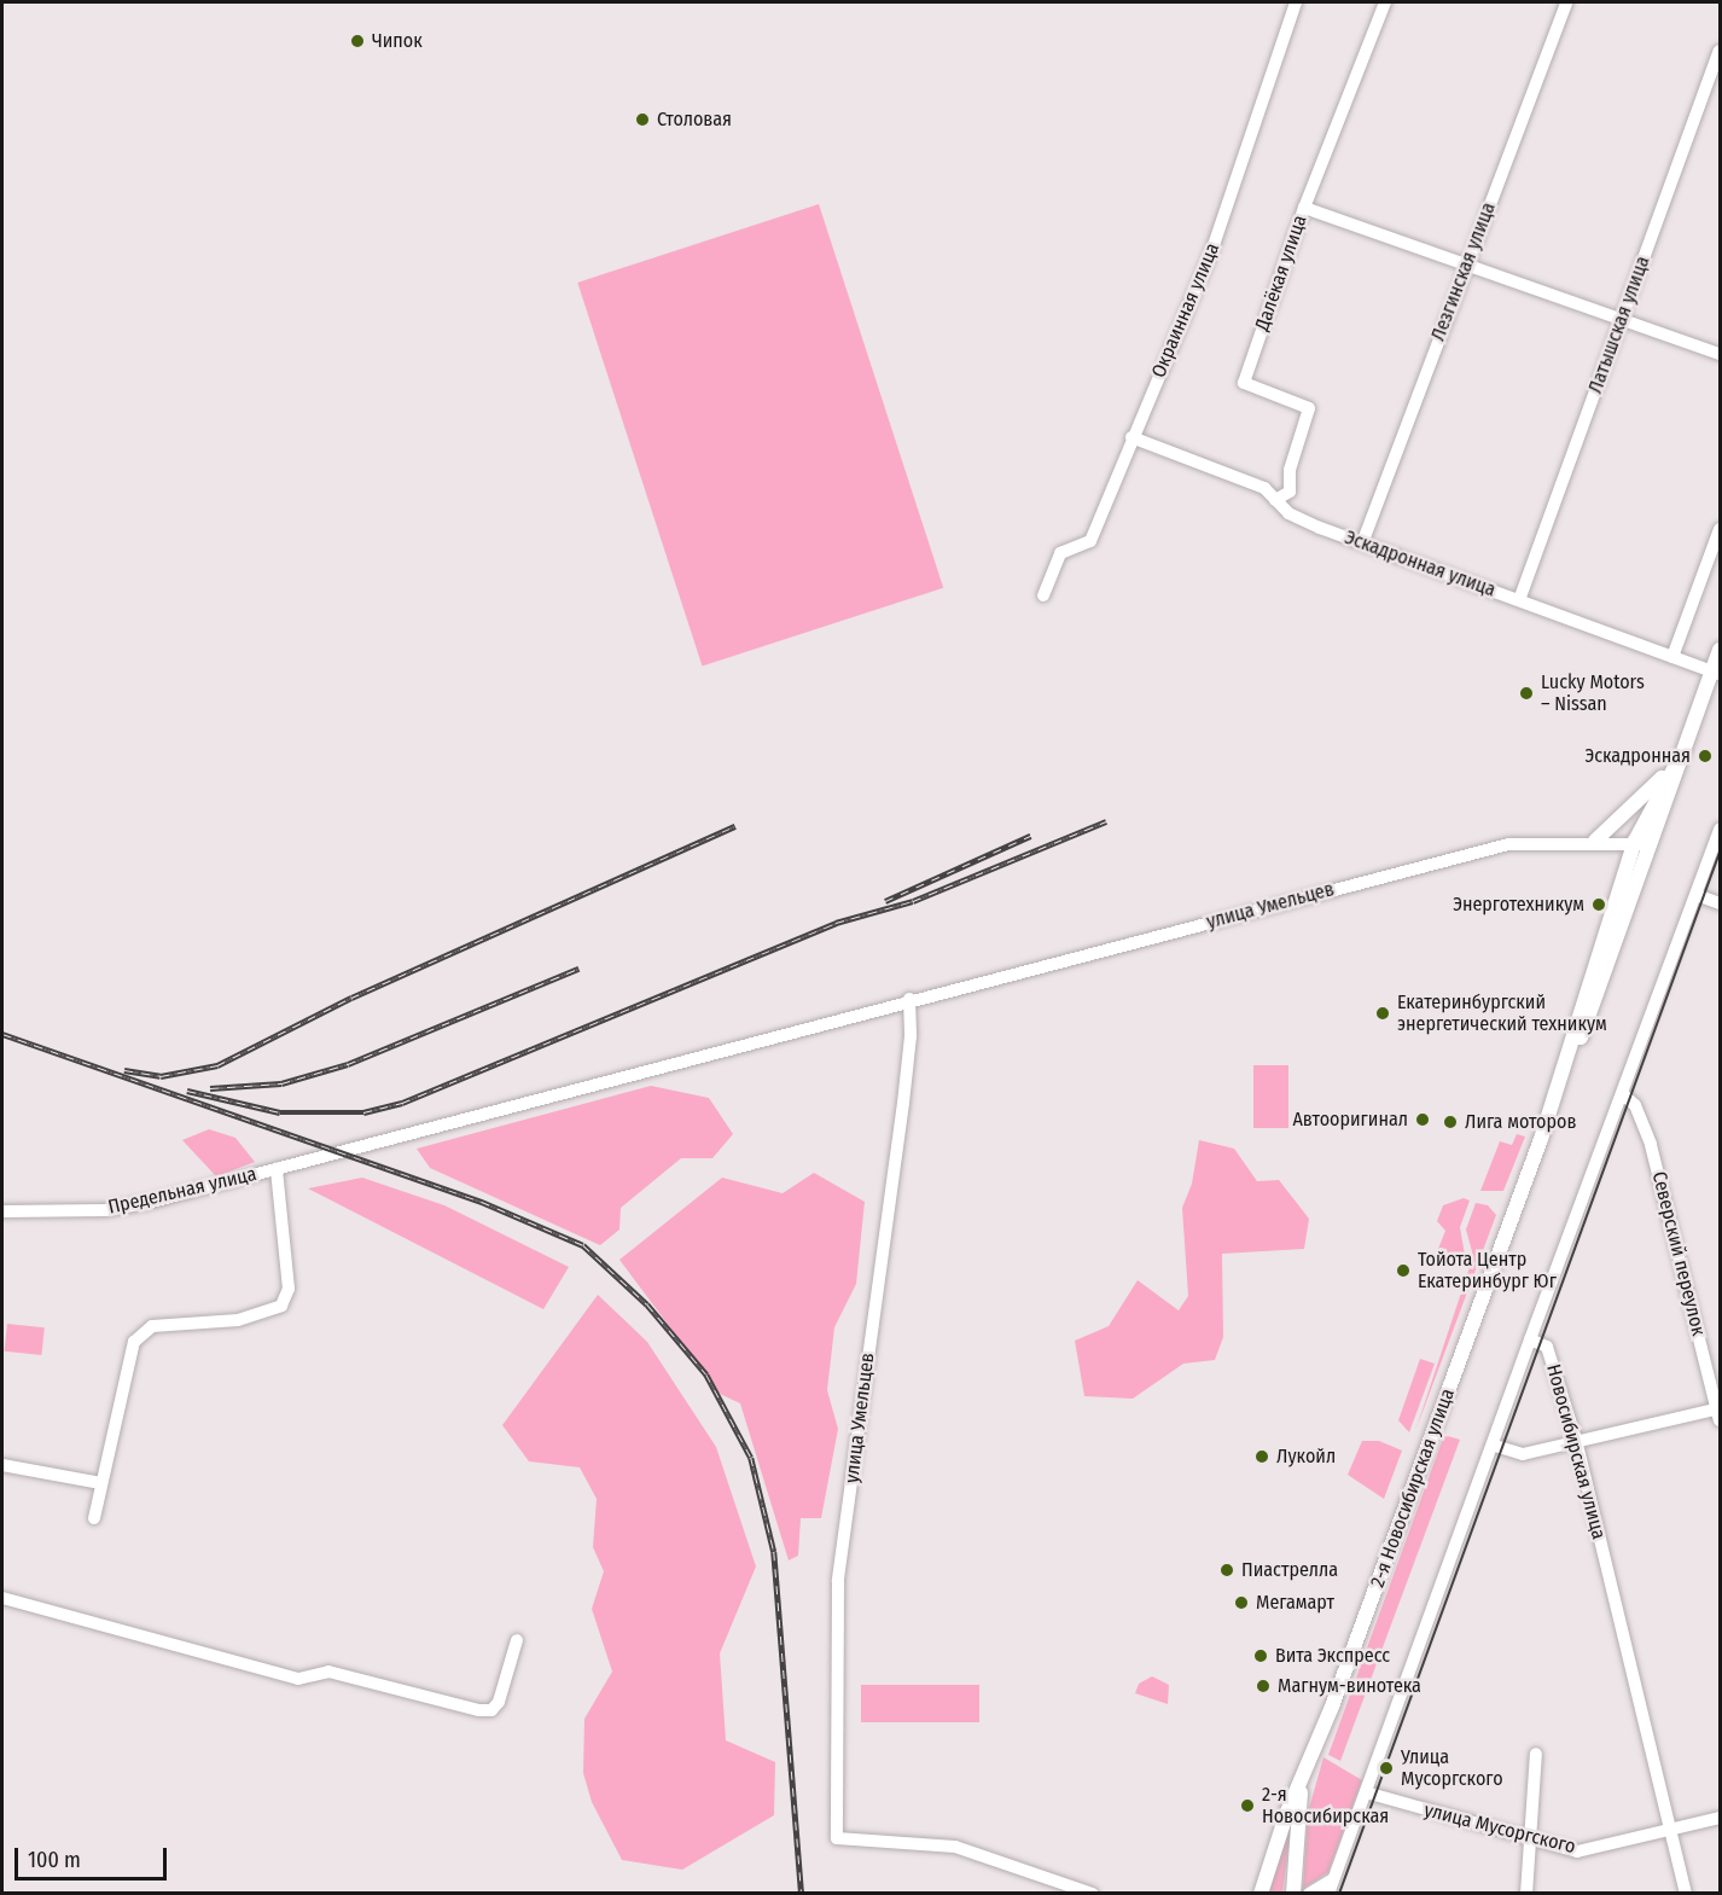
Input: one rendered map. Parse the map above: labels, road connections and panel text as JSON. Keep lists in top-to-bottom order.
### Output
{
  "streets": {
    "main road": ["2-я Новосибирская улица"],
    "street": [
      "Лезгинская улица",
      "Далёкая улица",
      "Окраинная улица",
      "Латышская улица",
      "Эскадронная улица",
      "улица Умельцев",
      "Предельная улица",
      "Северский переулок",
      "Новосибирская улица",
      "улица Мусоргского"
    ]
  },
  "crossings": [
    ["Лезгинская улица", "Эскадронная улица"],
    ["Далёкая улица", "Эскадронная улица"],
    ["Окраинная улица", "Эскадронная улица"],
    ["Латышская улица", "Эскадронная улица"],
    ["Эскадронная улица", "2-я Новосибирская улица"],
    ["улица Умельцев", "Предельная улица"],
    ["улица Умельцев", "2-я Новосибирская улица"],
    ["Новосибирская улица", "улица Мусоргского"]
  ],
  "places": [
    "Чипок",
    "Столовая",
    "Lucky Motors – Nissan",
    "Эскадронная",
    "Энерготехникум",
    "Екатеринбургский энергетический техникум",
    "Автооригинал",
    "Лига моторов",
    "Тойота Центр Екатеринбург Юг",
    "Лукойл",
    "Пиастрелла",
    "Мегамарт",
    "Вита Экспресс",
    "Магнум-винотека",
    "Улица Мусоргского",
    "2-я Новосибирская"
  ],
  "scale_bar": "100 m"
}
